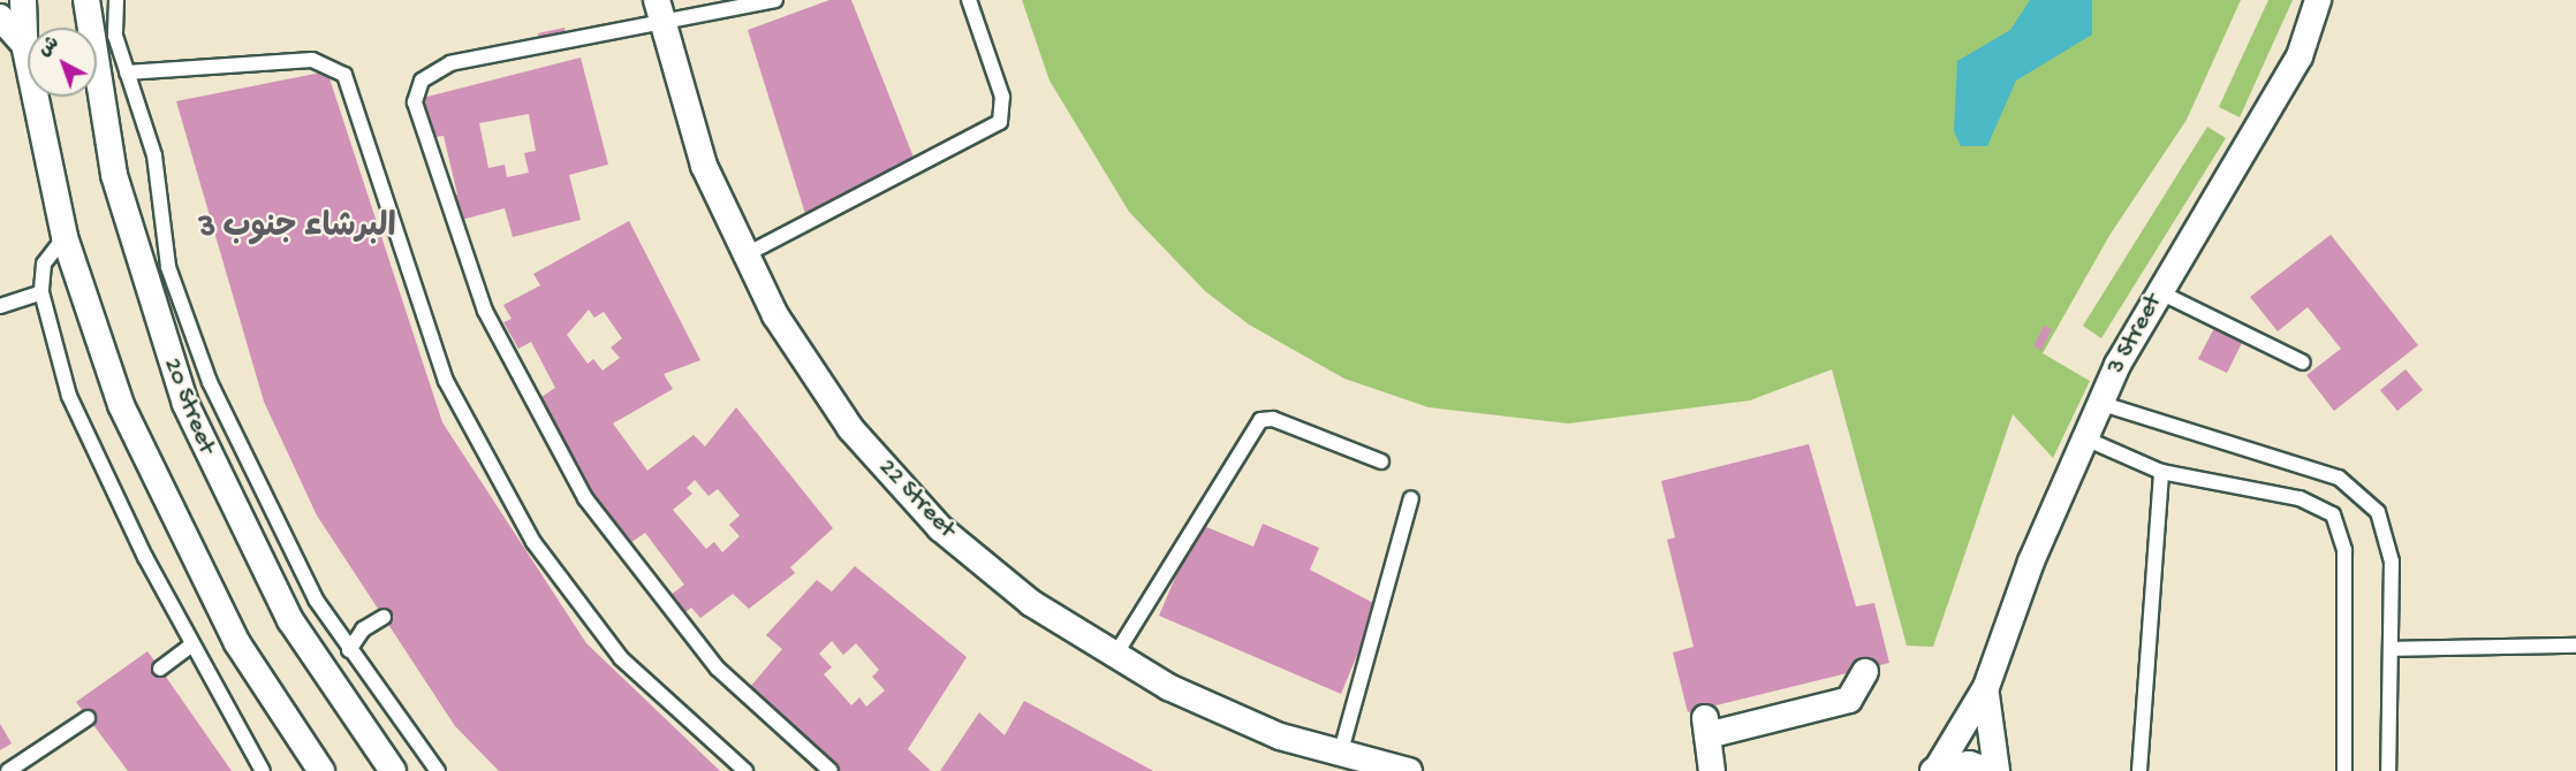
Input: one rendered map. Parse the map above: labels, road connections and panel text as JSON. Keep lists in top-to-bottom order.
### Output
{
  "streets": {
    "street": ["3 Street", "20 Street", "22 Street"]
  },
  "districts": ["البرشاء جنوب 3"],
  "north": "top left"
}
